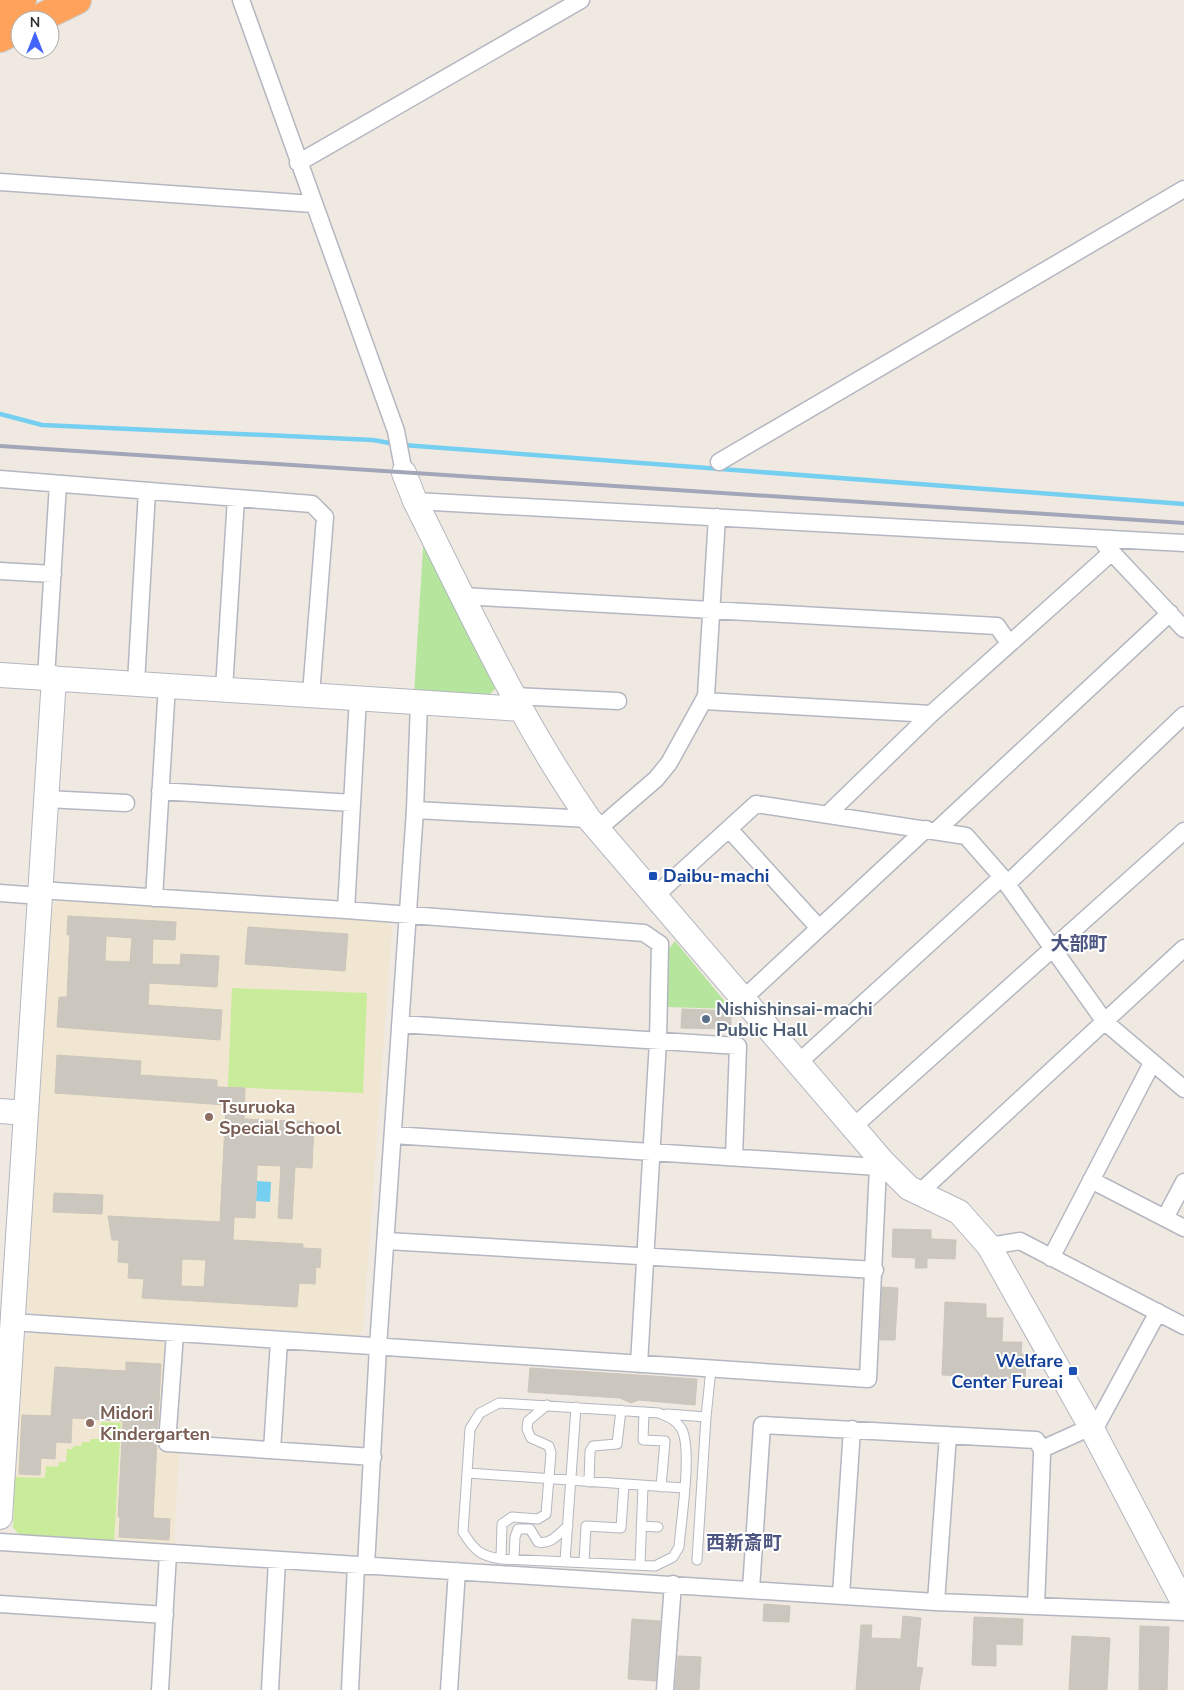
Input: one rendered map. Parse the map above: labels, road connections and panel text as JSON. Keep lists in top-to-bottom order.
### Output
{
  "districts": ["大部町", "西新斎町"],
  "places": {
    "transit": ["Daibu-machi", "Welfare Center Fureai"],
    "other": ["Nishishinsai-machi Public Hall", "Tsuruoka Special School", "Midori Kindergarten"]
  },
  "north": "top"
}
